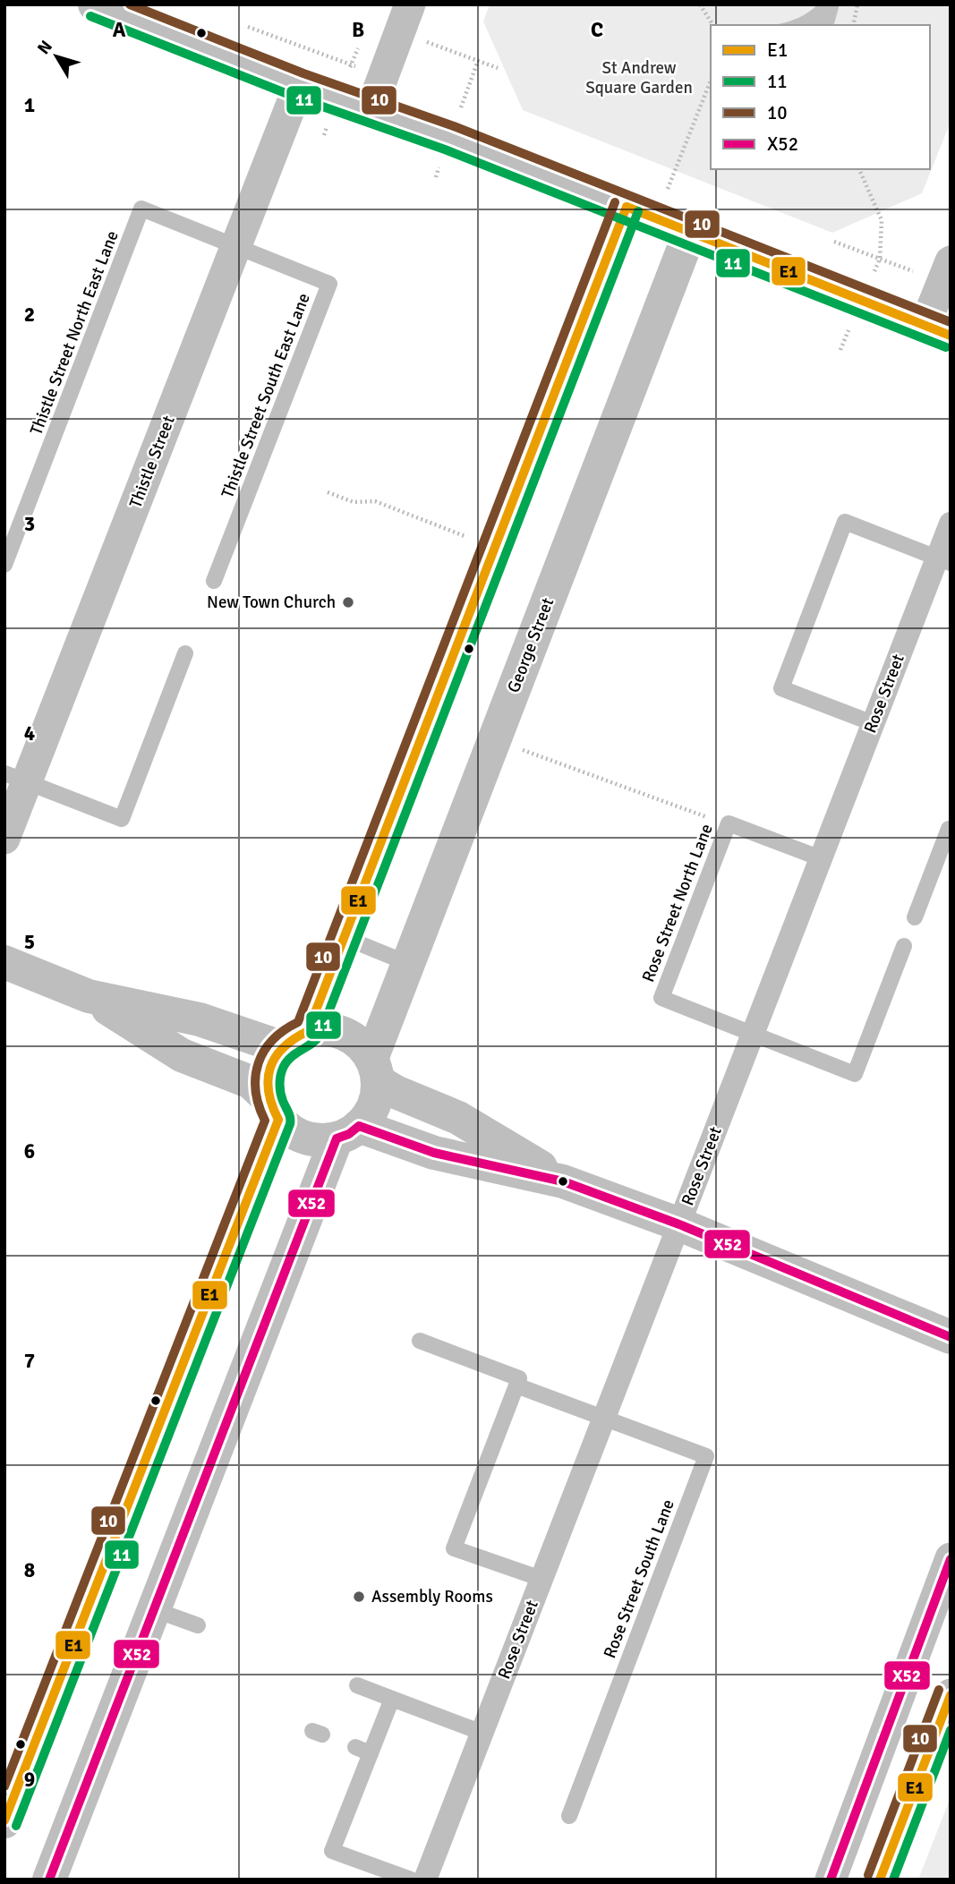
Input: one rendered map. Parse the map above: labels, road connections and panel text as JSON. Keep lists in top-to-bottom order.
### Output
{
  "streets": {
    "street": ["Thistle Street", "George Street", "Rose Street"],
    "lane": [
      "Thistle Street North East Lane",
      "Thistle Street South East Lane",
      "Rose Street North Lane",
      "Rose Street South Lane"
    ]
  },
  "crossings": [
    ["Thistle Street North East Lane", "Thistle Street South East Lane"],
    ["Thistle Street North East Lane", "Thistle Street"],
    ["Thistle Street South East Lane", "Thistle Street"],
    ["Rose Street", "Rose Street North Lane"],
    ["Rose Street", "Rose Street South Lane"]
  ],
  "parks": ["St Andrew Square Garden"],
  "places": ["New Town Church", "Assembly Rooms"],
  "lines": [
    "transit line 10",
    "transit line 11",
    "transit line E1",
    "transit line X52"
  ],
  "legend": [
    "E1",
    "11",
    "10",
    "X52"
  ],
  "north": "top left",
  "grid": {
    "columns": ["A", "B", "C"],
    "rows": [
      "1",
      "2",
      "3",
      "4",
      "5",
      "6",
      "7",
      "8",
      "9"
    ]
  }
}
